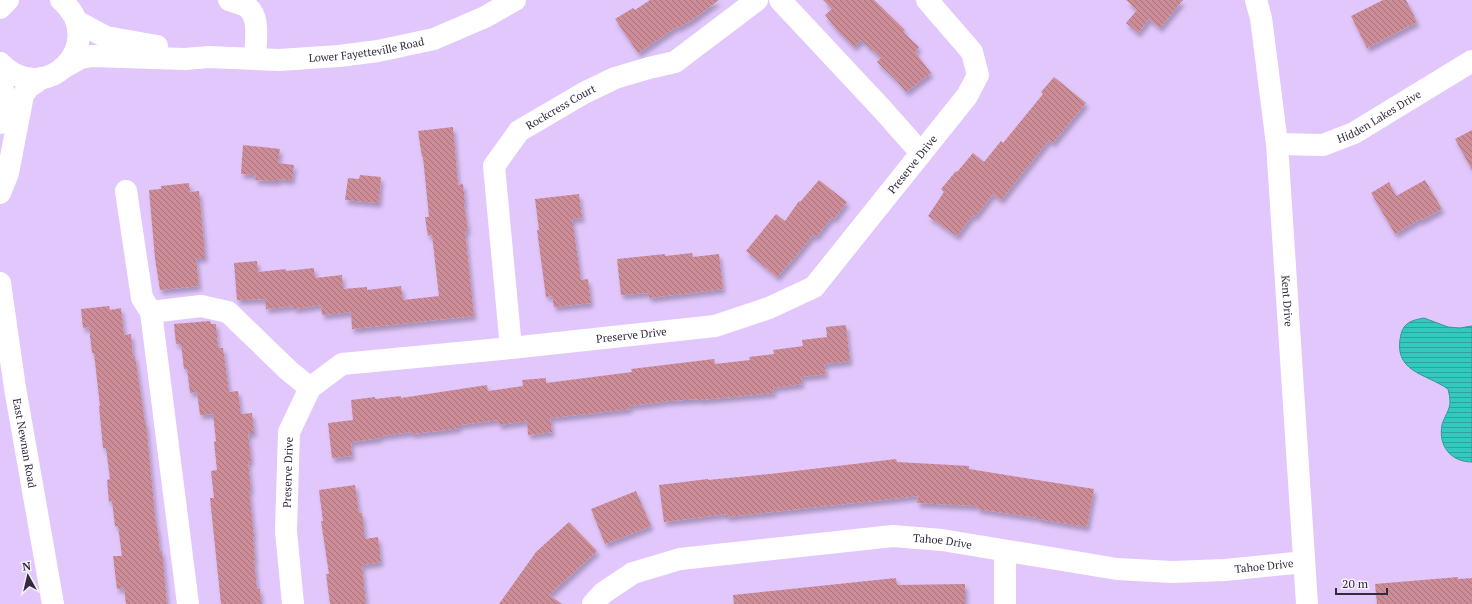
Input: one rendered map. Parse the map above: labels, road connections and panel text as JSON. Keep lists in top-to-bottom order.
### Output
{
  "streets": {
    "street": [
      "Lower Fayetteville Road",
      "Rockcress Court",
      "Hidden Lakes Drive",
      "Preserve Drive",
      "Kent Drive",
      "East Newnan Road",
      "Tahoe Drive"
    ]
  },
  "crossings": [
    ["Rockcress Court", "Preserve Drive"],
    ["Hidden Lakes Drive", "Kent Drive"],
    ["Kent Drive", "Tahoe Drive"]
  ],
  "scale_bar": "20 m",
  "north": "top"
}
